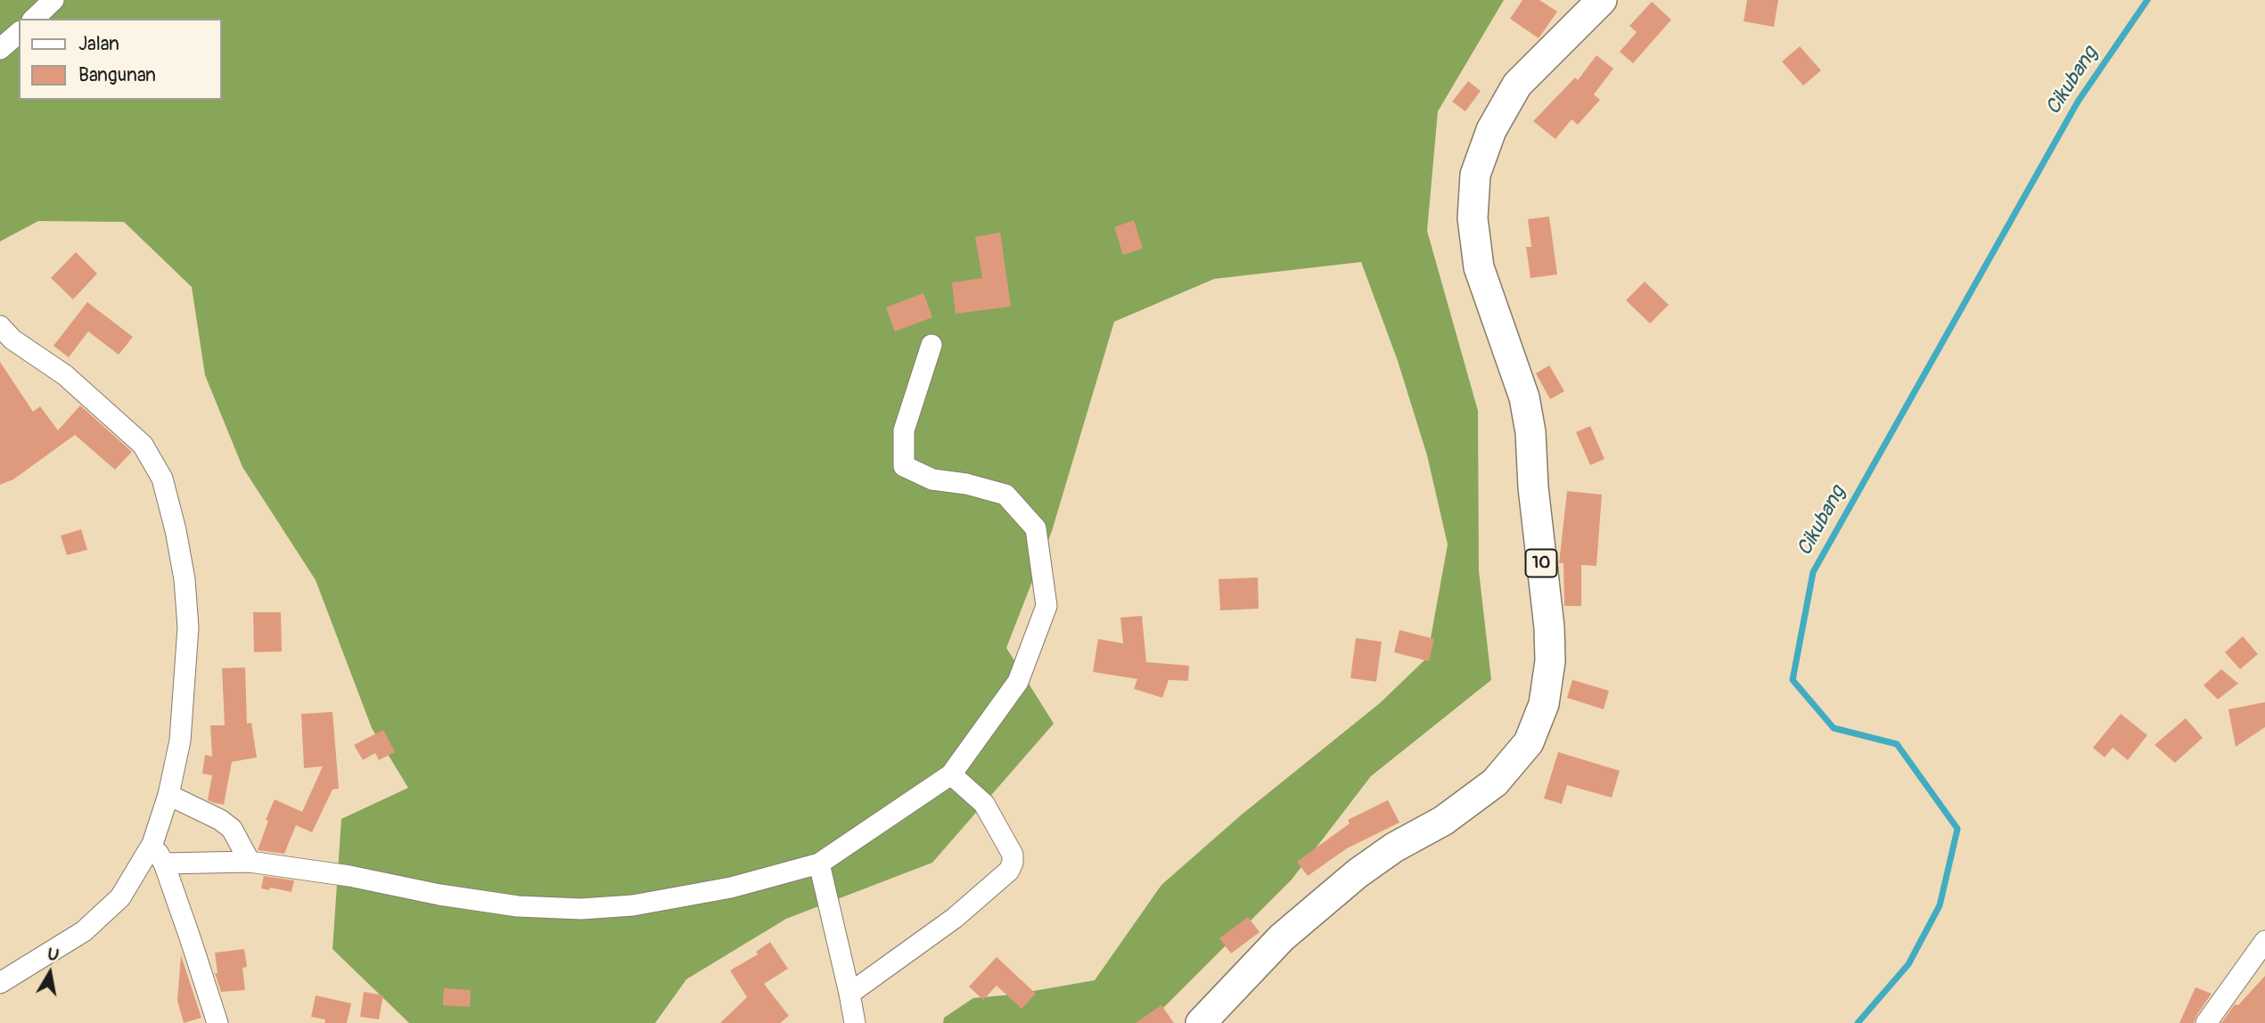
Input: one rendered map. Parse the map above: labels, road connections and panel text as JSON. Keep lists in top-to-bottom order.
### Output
{
  "streets": {
    "highway": ["10"]
  },
  "water": ["Cikubang"],
  "legend": ["Jalan", "Bangunan"],
  "north": "top"
}
